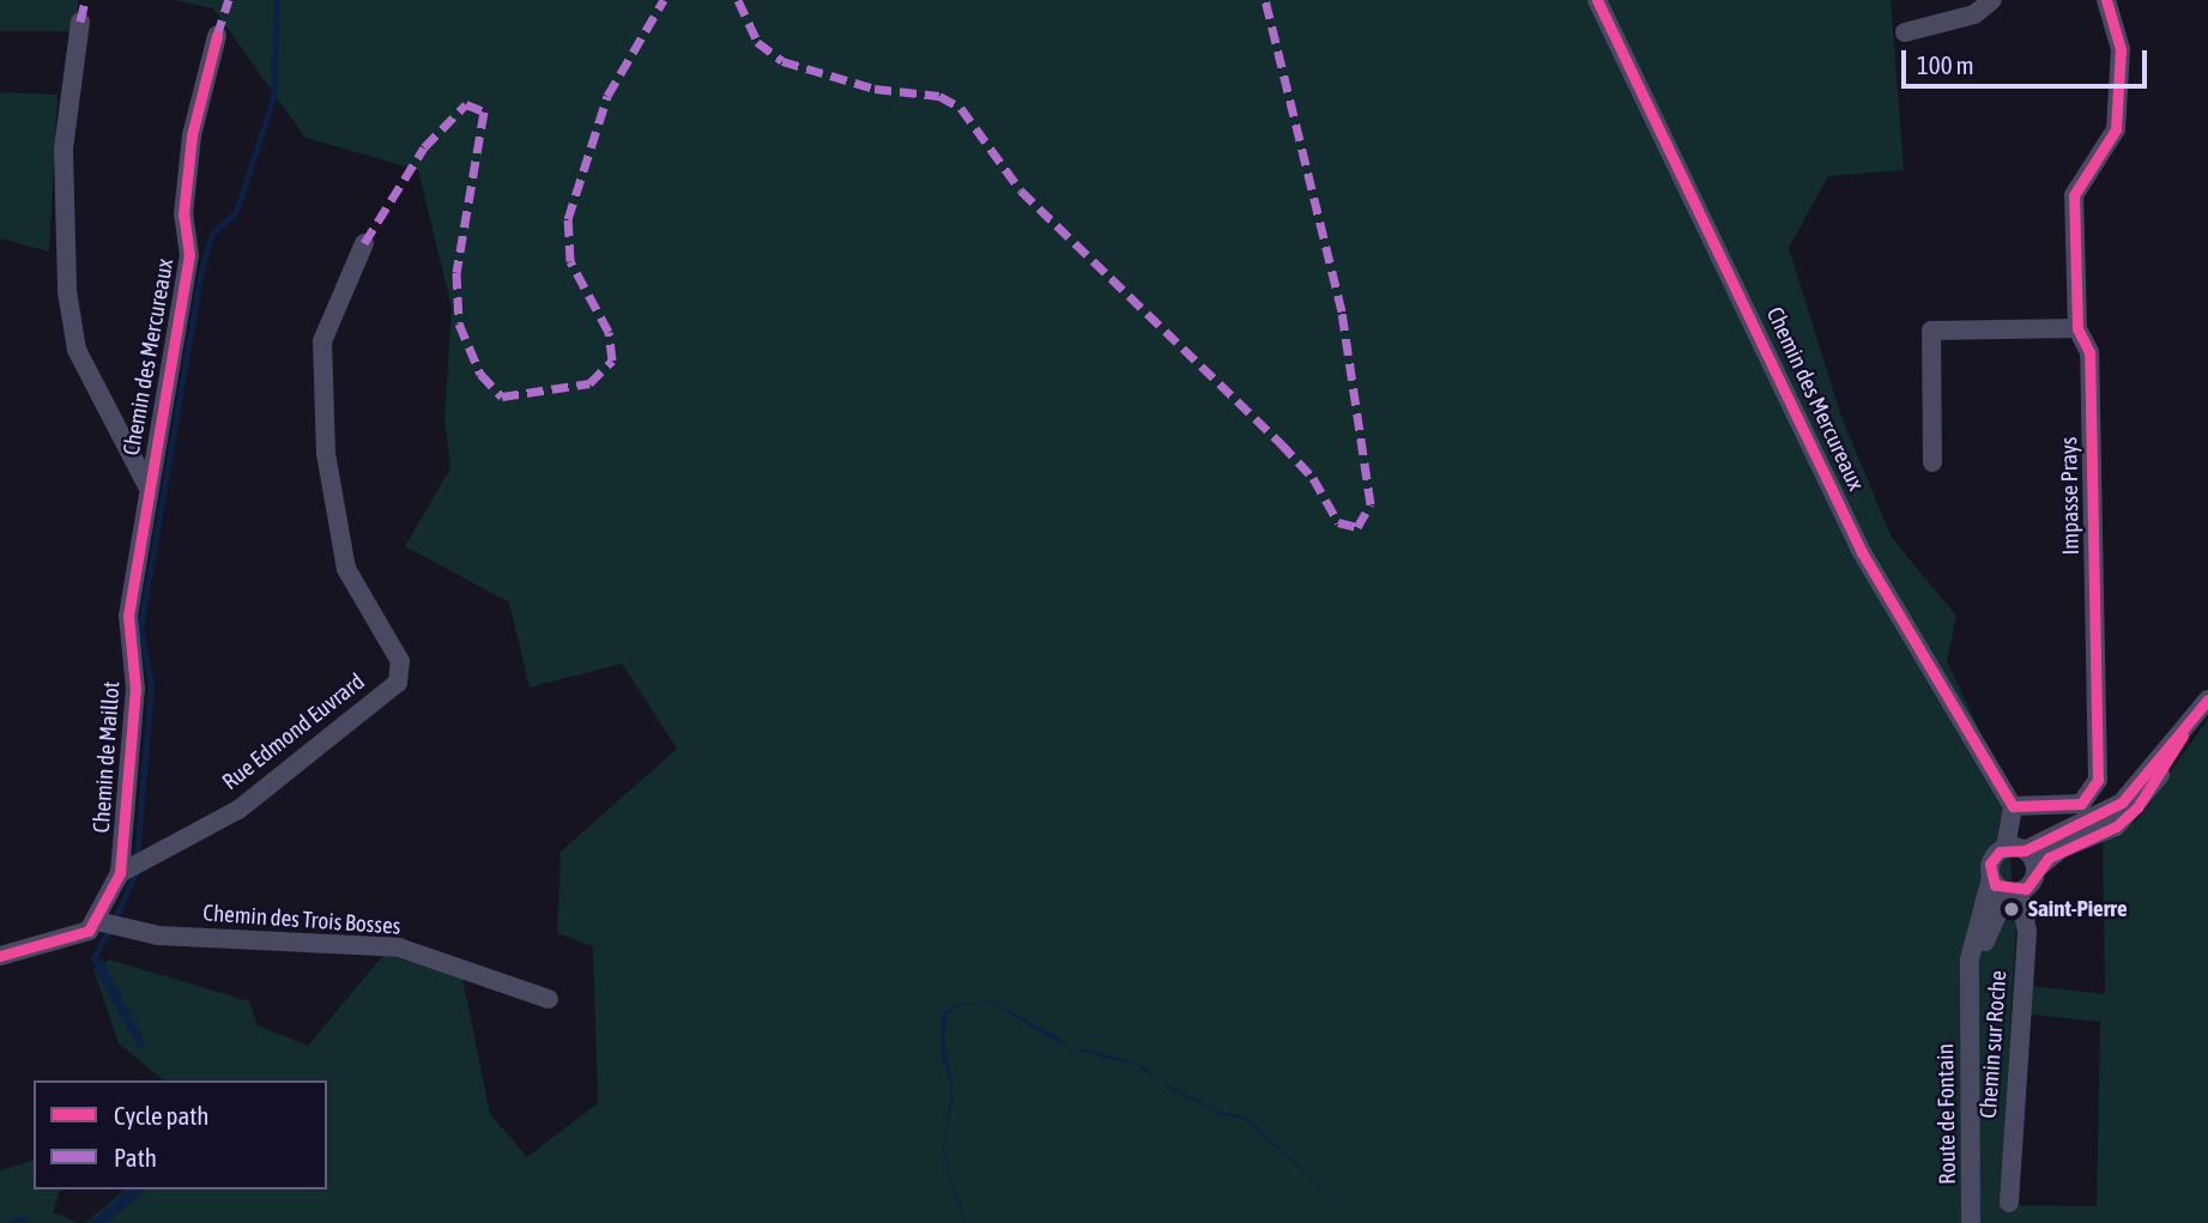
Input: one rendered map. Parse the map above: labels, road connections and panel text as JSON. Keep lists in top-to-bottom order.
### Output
{
  "streets": {
    "street": [
      "Chemin des Mercureaux",
      "Impasse Prays",
      "Rue Edmond Euvrard",
      "Chemin de Maillot",
      "Chemin des Trois Bosses",
      "Chemin sur Roche",
      "Route de Fontain"
    ]
  },
  "crossings": [
    ["Chemin des Mercureaux", "Impasse Prays"],
    ["Chemin des Mercureaux", "Chemin de Maillot"],
    ["Rue Edmond Euvrard", "Chemin de Maillot"],
    ["Chemin de Maillot", "Chemin des Trois Bosses"],
    ["Chemin sur Roche", "Route de Fontain"]
  ],
  "places": ["Saint-Pierre"],
  "legend": ["Cycle path", "Path"],
  "scale_bar": "100 m"
}
